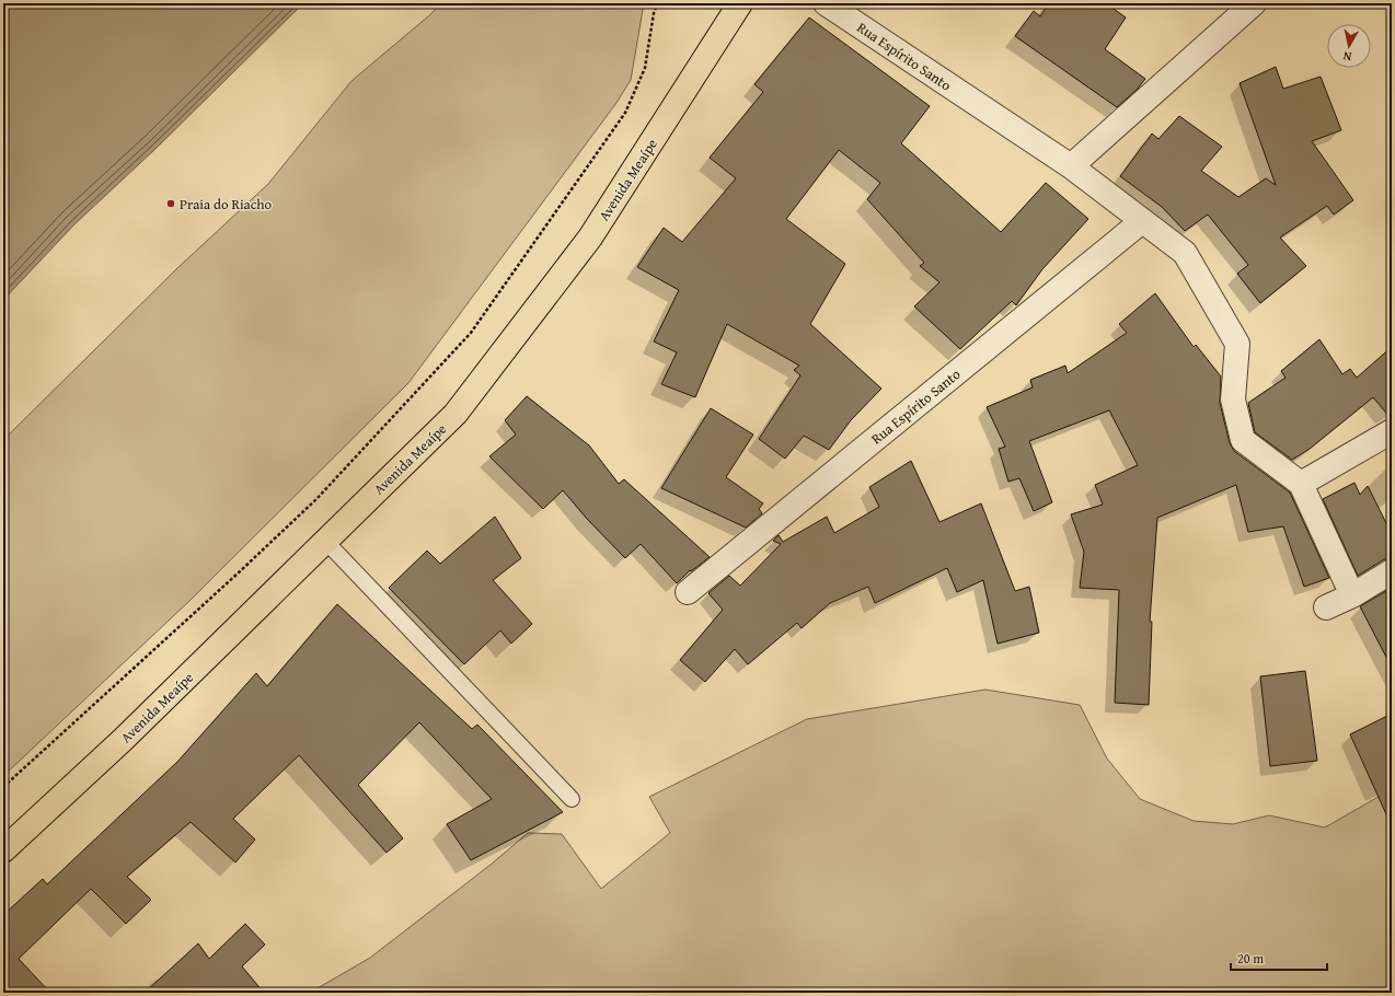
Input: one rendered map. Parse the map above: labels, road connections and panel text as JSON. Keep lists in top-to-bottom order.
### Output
{
  "streets": {
    "main road": ["Avenida Meaípe"],
    "street": ["Rua Espírito Santo"]
  },
  "places": ["Praia do Riacho"],
  "scale_bar": "20 m",
  "north": "bottom"
}
